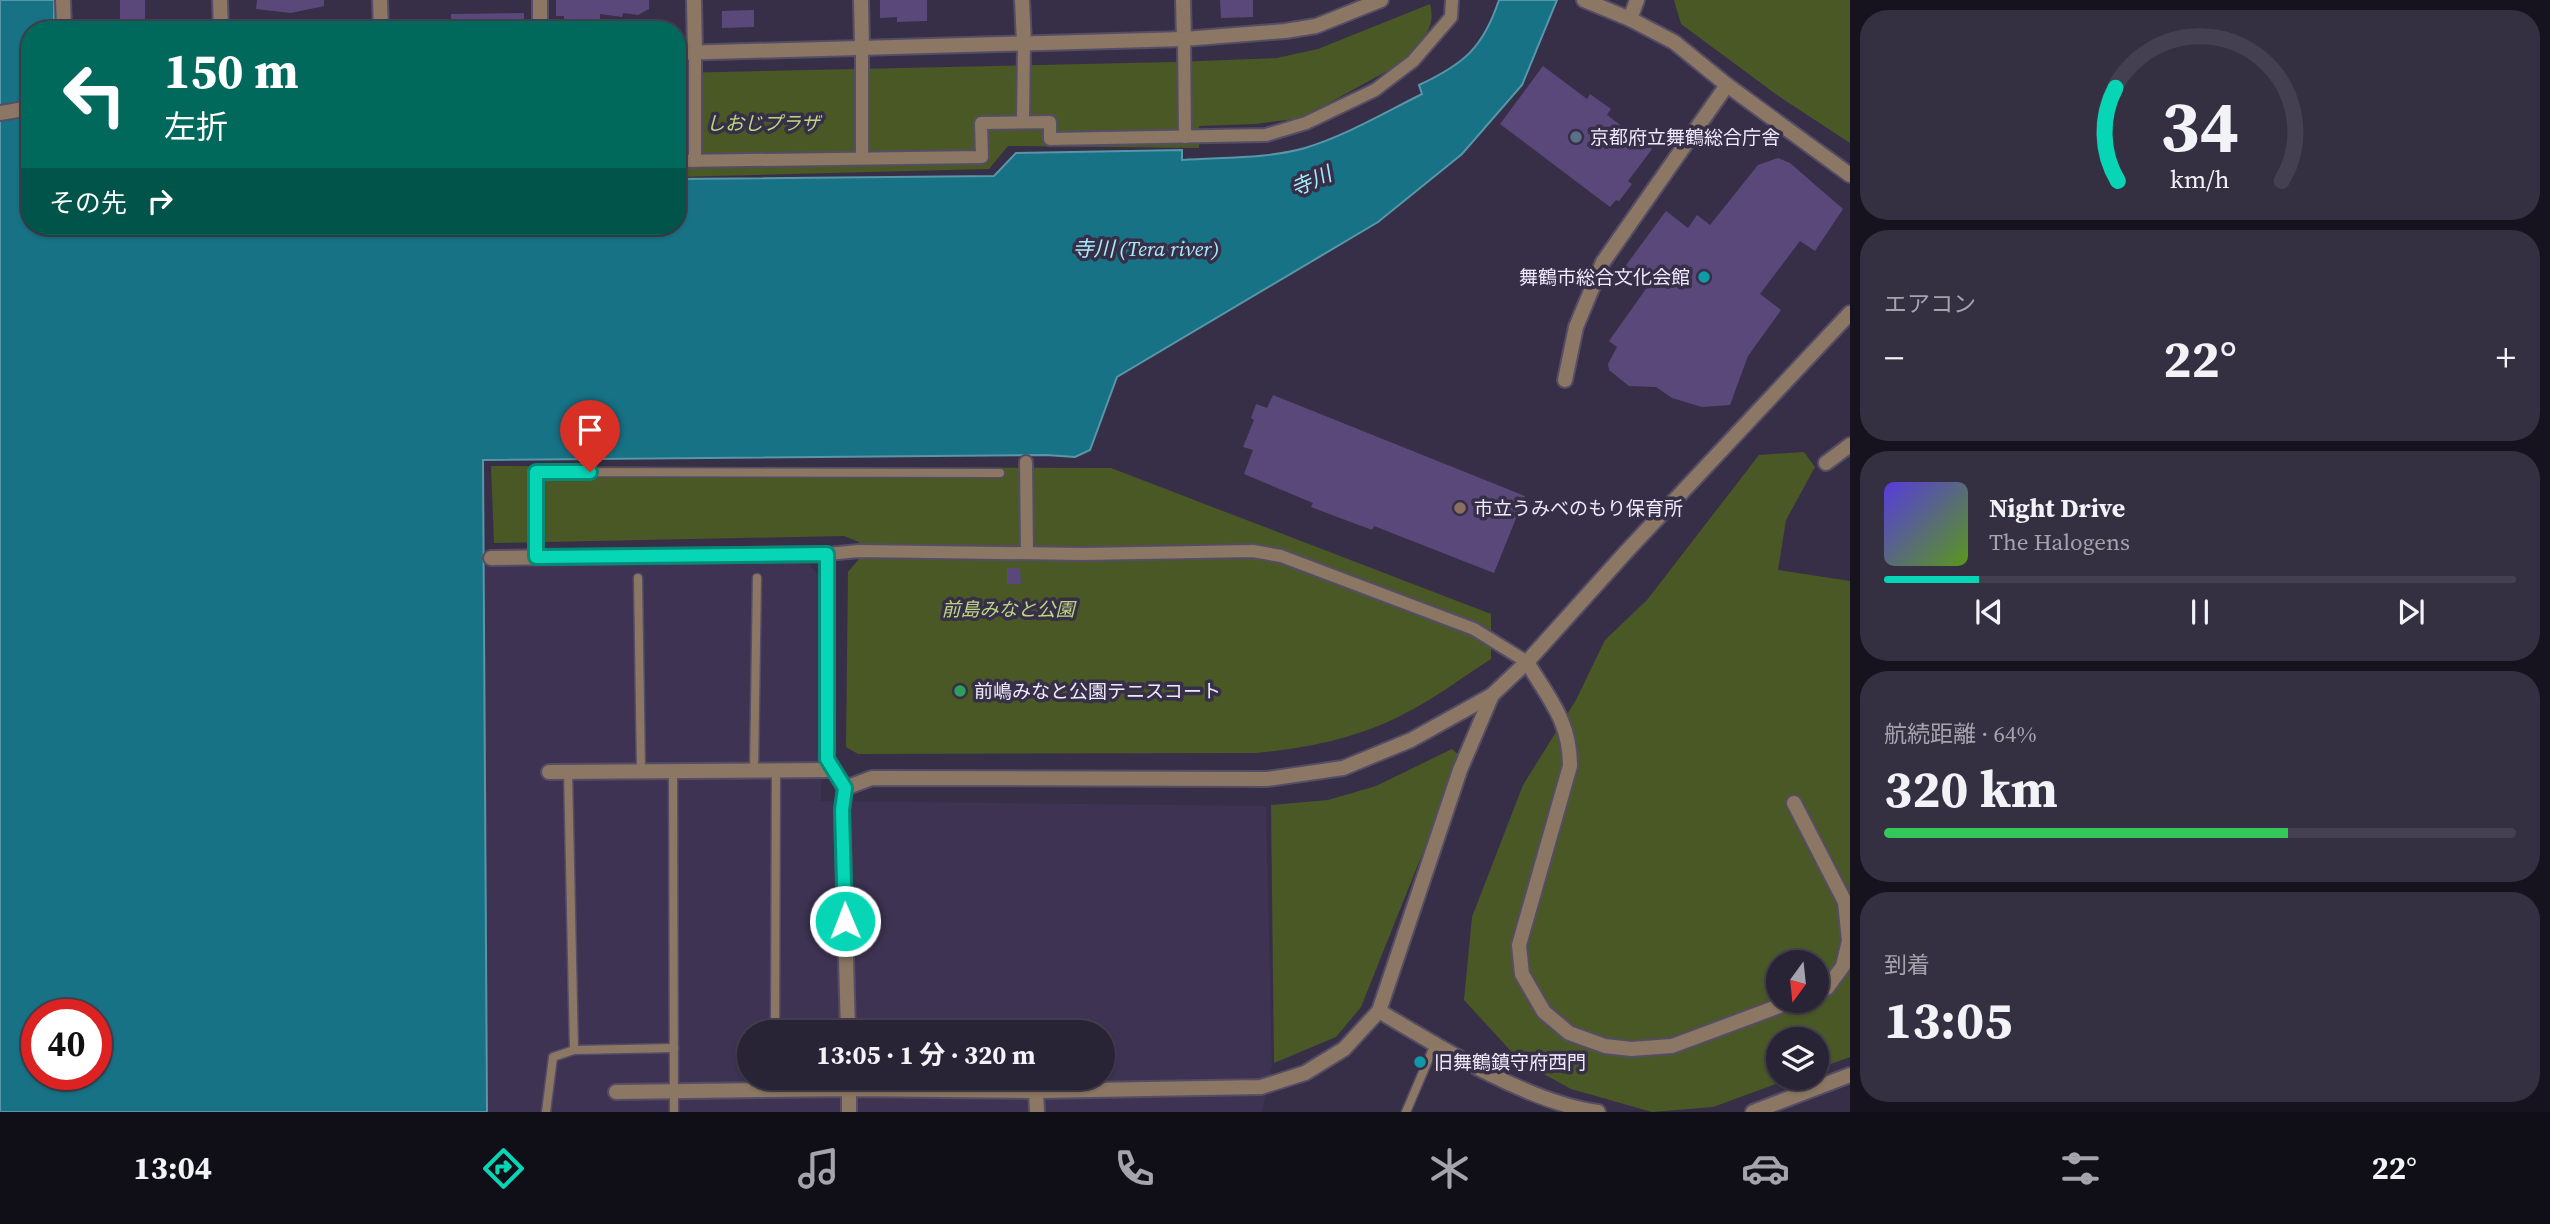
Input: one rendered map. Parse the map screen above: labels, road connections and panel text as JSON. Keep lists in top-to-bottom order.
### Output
{
  "water": ["寺川", "寺川 (Tera river)"],
  "parks": ["しおじプラザ", "前島みなと公園"],
  "places": [
    "京都府立舞鶴総合庁舎",
    "舞鶴市総合文化会館",
    "市立うみべのもり保育所",
    "前嶋みなと公園テニスコート",
    "旧舞鶴鎮守府西門"
  ],
  "north": "bottom",
  "page": {
    "turn": ["150 m", "左折"],
    "then": "その先",
    "tile": [
      "エアコン",
      ["航続距離 · 64%", "320 km"],
      ["到着", "13:05"]
    ],
    "heat": ["−", "22°", "+"],
    "song": ["Night Drive", "The Halogens"],
    "limit": "40",
    "trip": "13:05 · 1 分 · 320 m",
    "tabs": ["13:04", "22°"],
    "gauge": ["34", "km/h"]
  }
}
